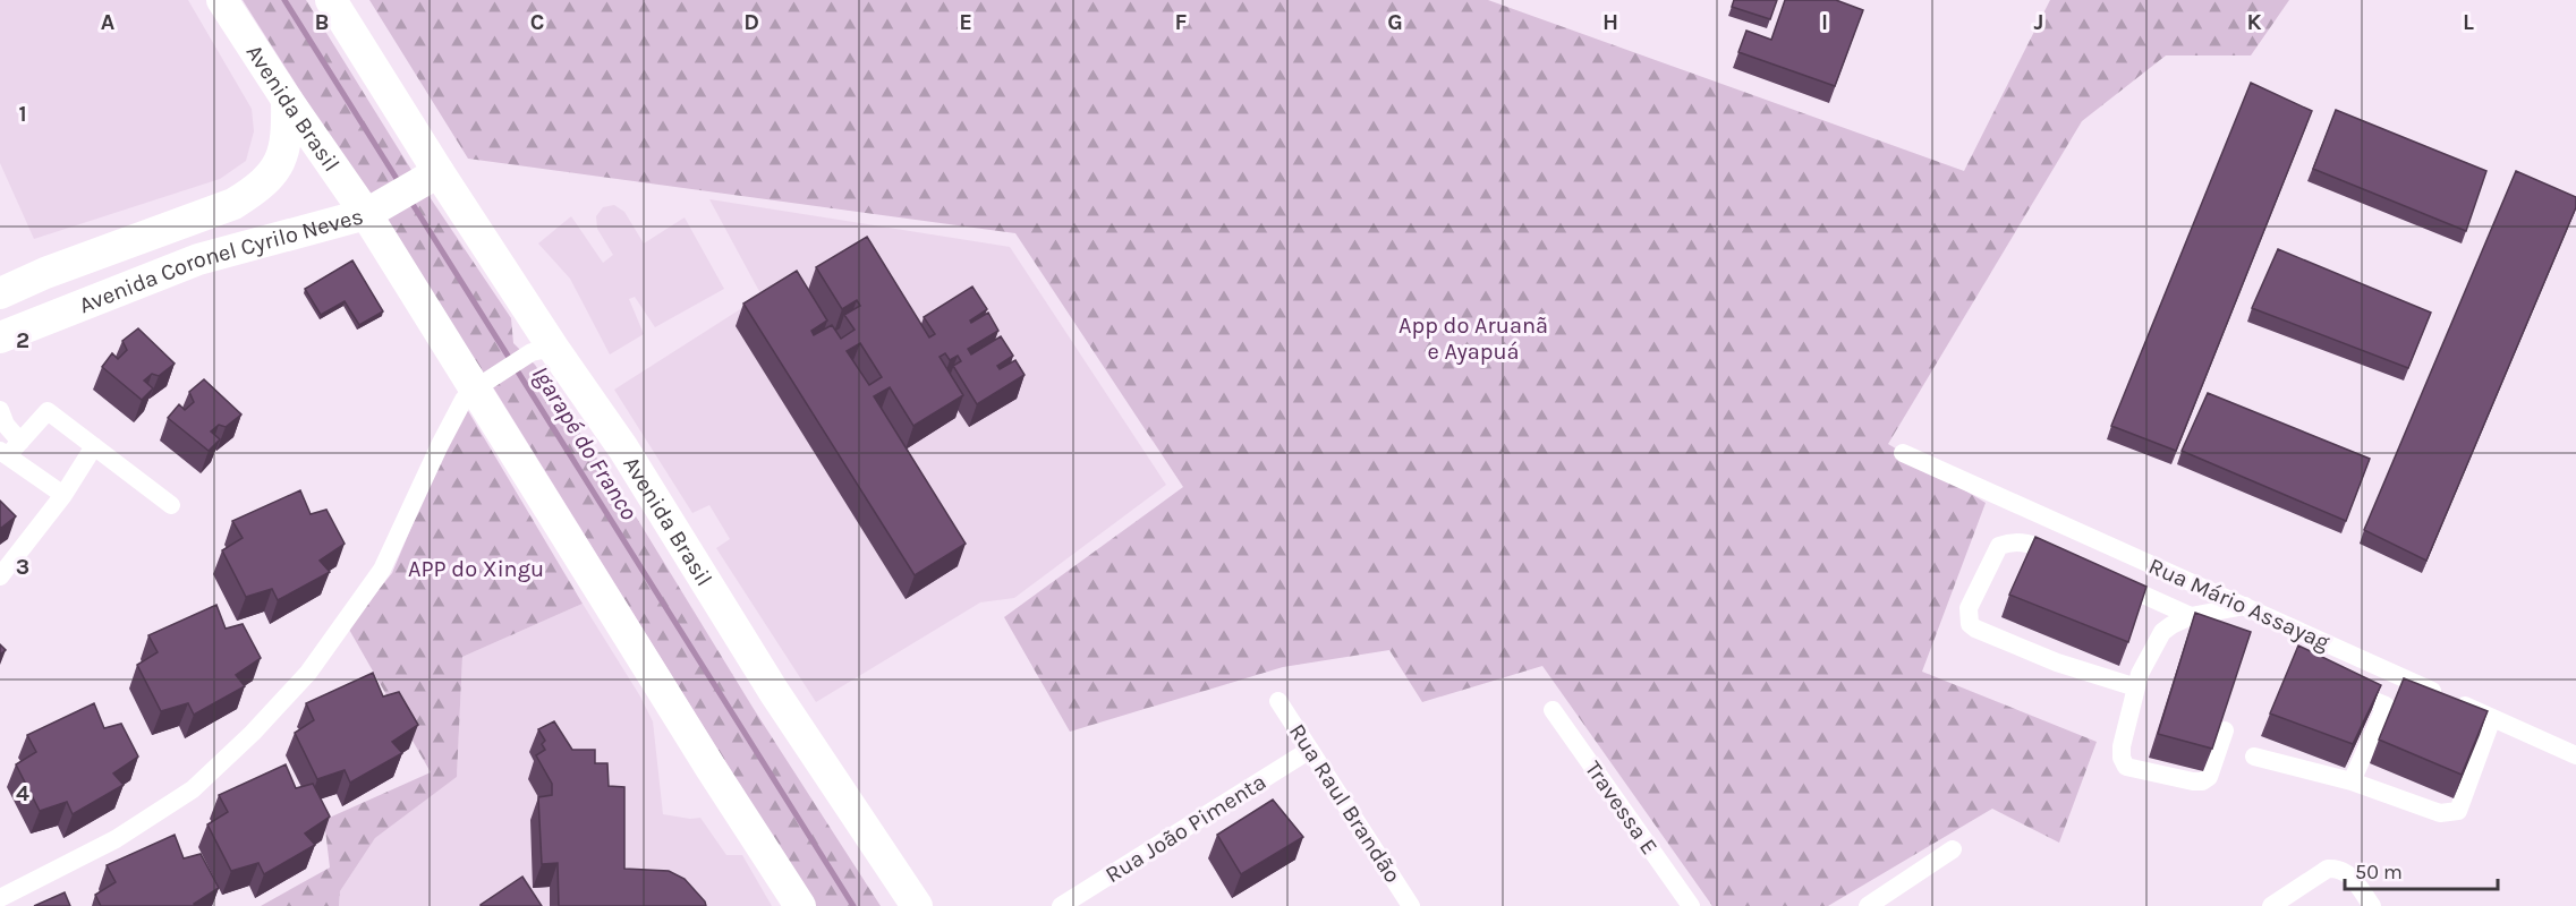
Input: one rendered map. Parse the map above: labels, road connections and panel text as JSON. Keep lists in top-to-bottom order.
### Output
{
  "streets": {
    "highway": ["Avenida Brasil", "Avenida Coronel Cyrilo Neves"],
    "street": [
      "Rua Mário Assayag",
      "Rua Raul Brandão",
      "Travessa E",
      "Rua João Pimenta"
    ]
  },
  "crossings": [
    ["Avenida Brasil", "Avenida Coronel Cyrilo Neves"],
    ["Rua Raul Brandão", "Rua João Pimenta"]
  ],
  "water": ["Igarapé do Franco"],
  "parks": ["App do Aruanã e Ayapuá", "APP do Xingu"],
  "scale_bar": "50 m",
  "grid": {
    "columns": [
      "A",
      "B",
      "C",
      "D",
      "E",
      "F",
      "G",
      "H",
      "I",
      "J",
      "K",
      "L"
    ],
    "rows": [
      "1",
      "2",
      "3",
      "4"
    ]
  }
}
